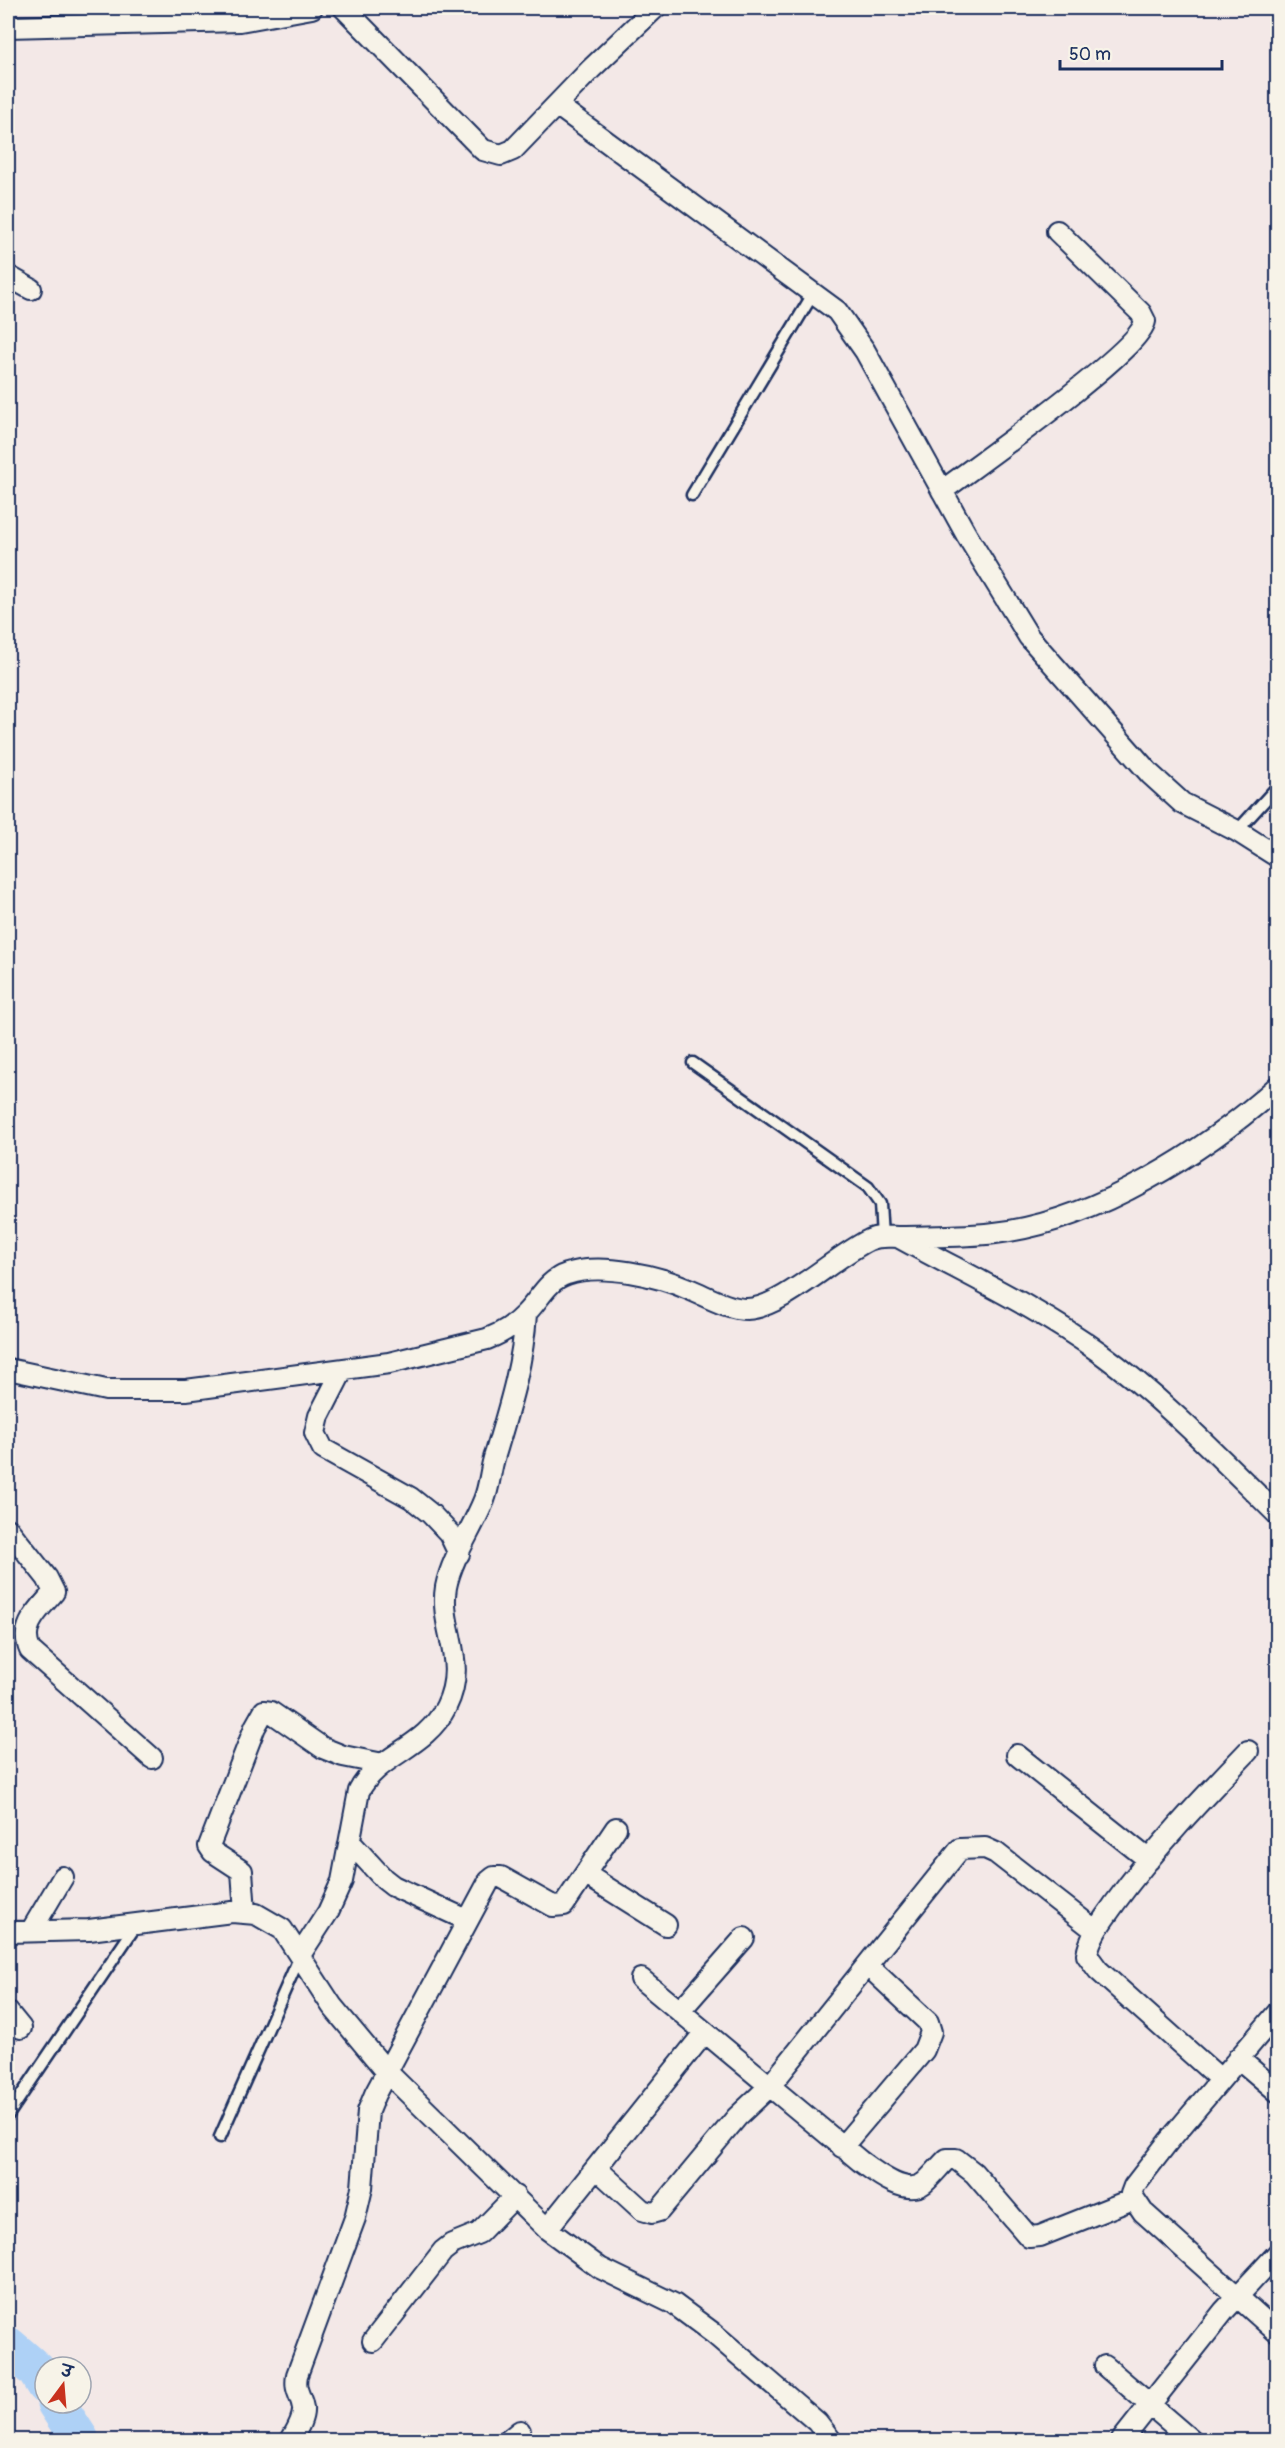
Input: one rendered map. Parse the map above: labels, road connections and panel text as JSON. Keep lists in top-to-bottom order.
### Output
{
  "scale_bar": "50 m",
  "north": "top"
}
